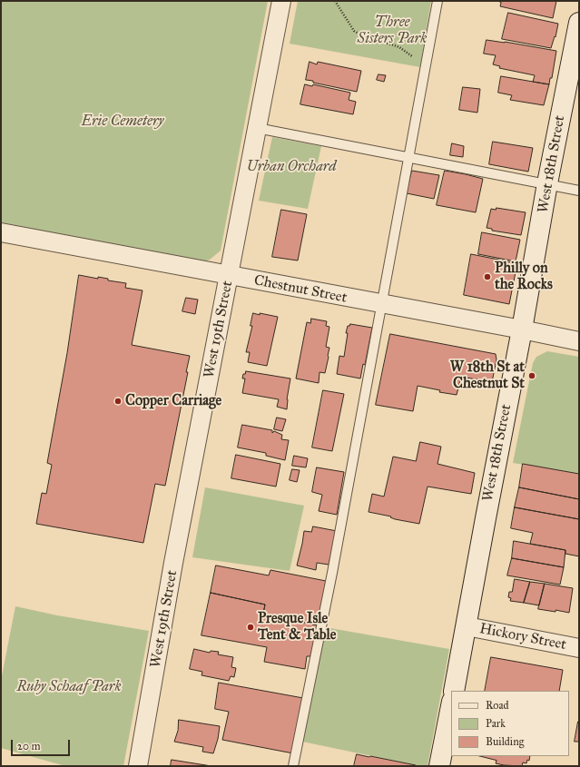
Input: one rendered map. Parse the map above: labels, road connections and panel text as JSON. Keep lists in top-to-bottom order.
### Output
{
  "streets": {
    "main road": ["West 18th Street"],
    "street": ["Chestnut Street", "West 19th Street", "Hickory Street"]
  },
  "crossings": [
    ["West 18th Street", "Chestnut Street"],
    ["West 18th Street", "Hickory Street"],
    ["Chestnut Street", "West 19th Street"]
  ],
  "parks": [
    "Three Sisters Park",
    "Erie Cemetery",
    "Urban Orchard",
    "Ruby Schaaf Park"
  ],
  "places": [
    "Philly on the Rocks",
    "W 18th St at Chestnut St",
    "Copper Carriage",
    "Presque Isle Tent & Table"
  ],
  "legend": ["Road", "Park", "Building"],
  "scale_bar": "20 m"
}
